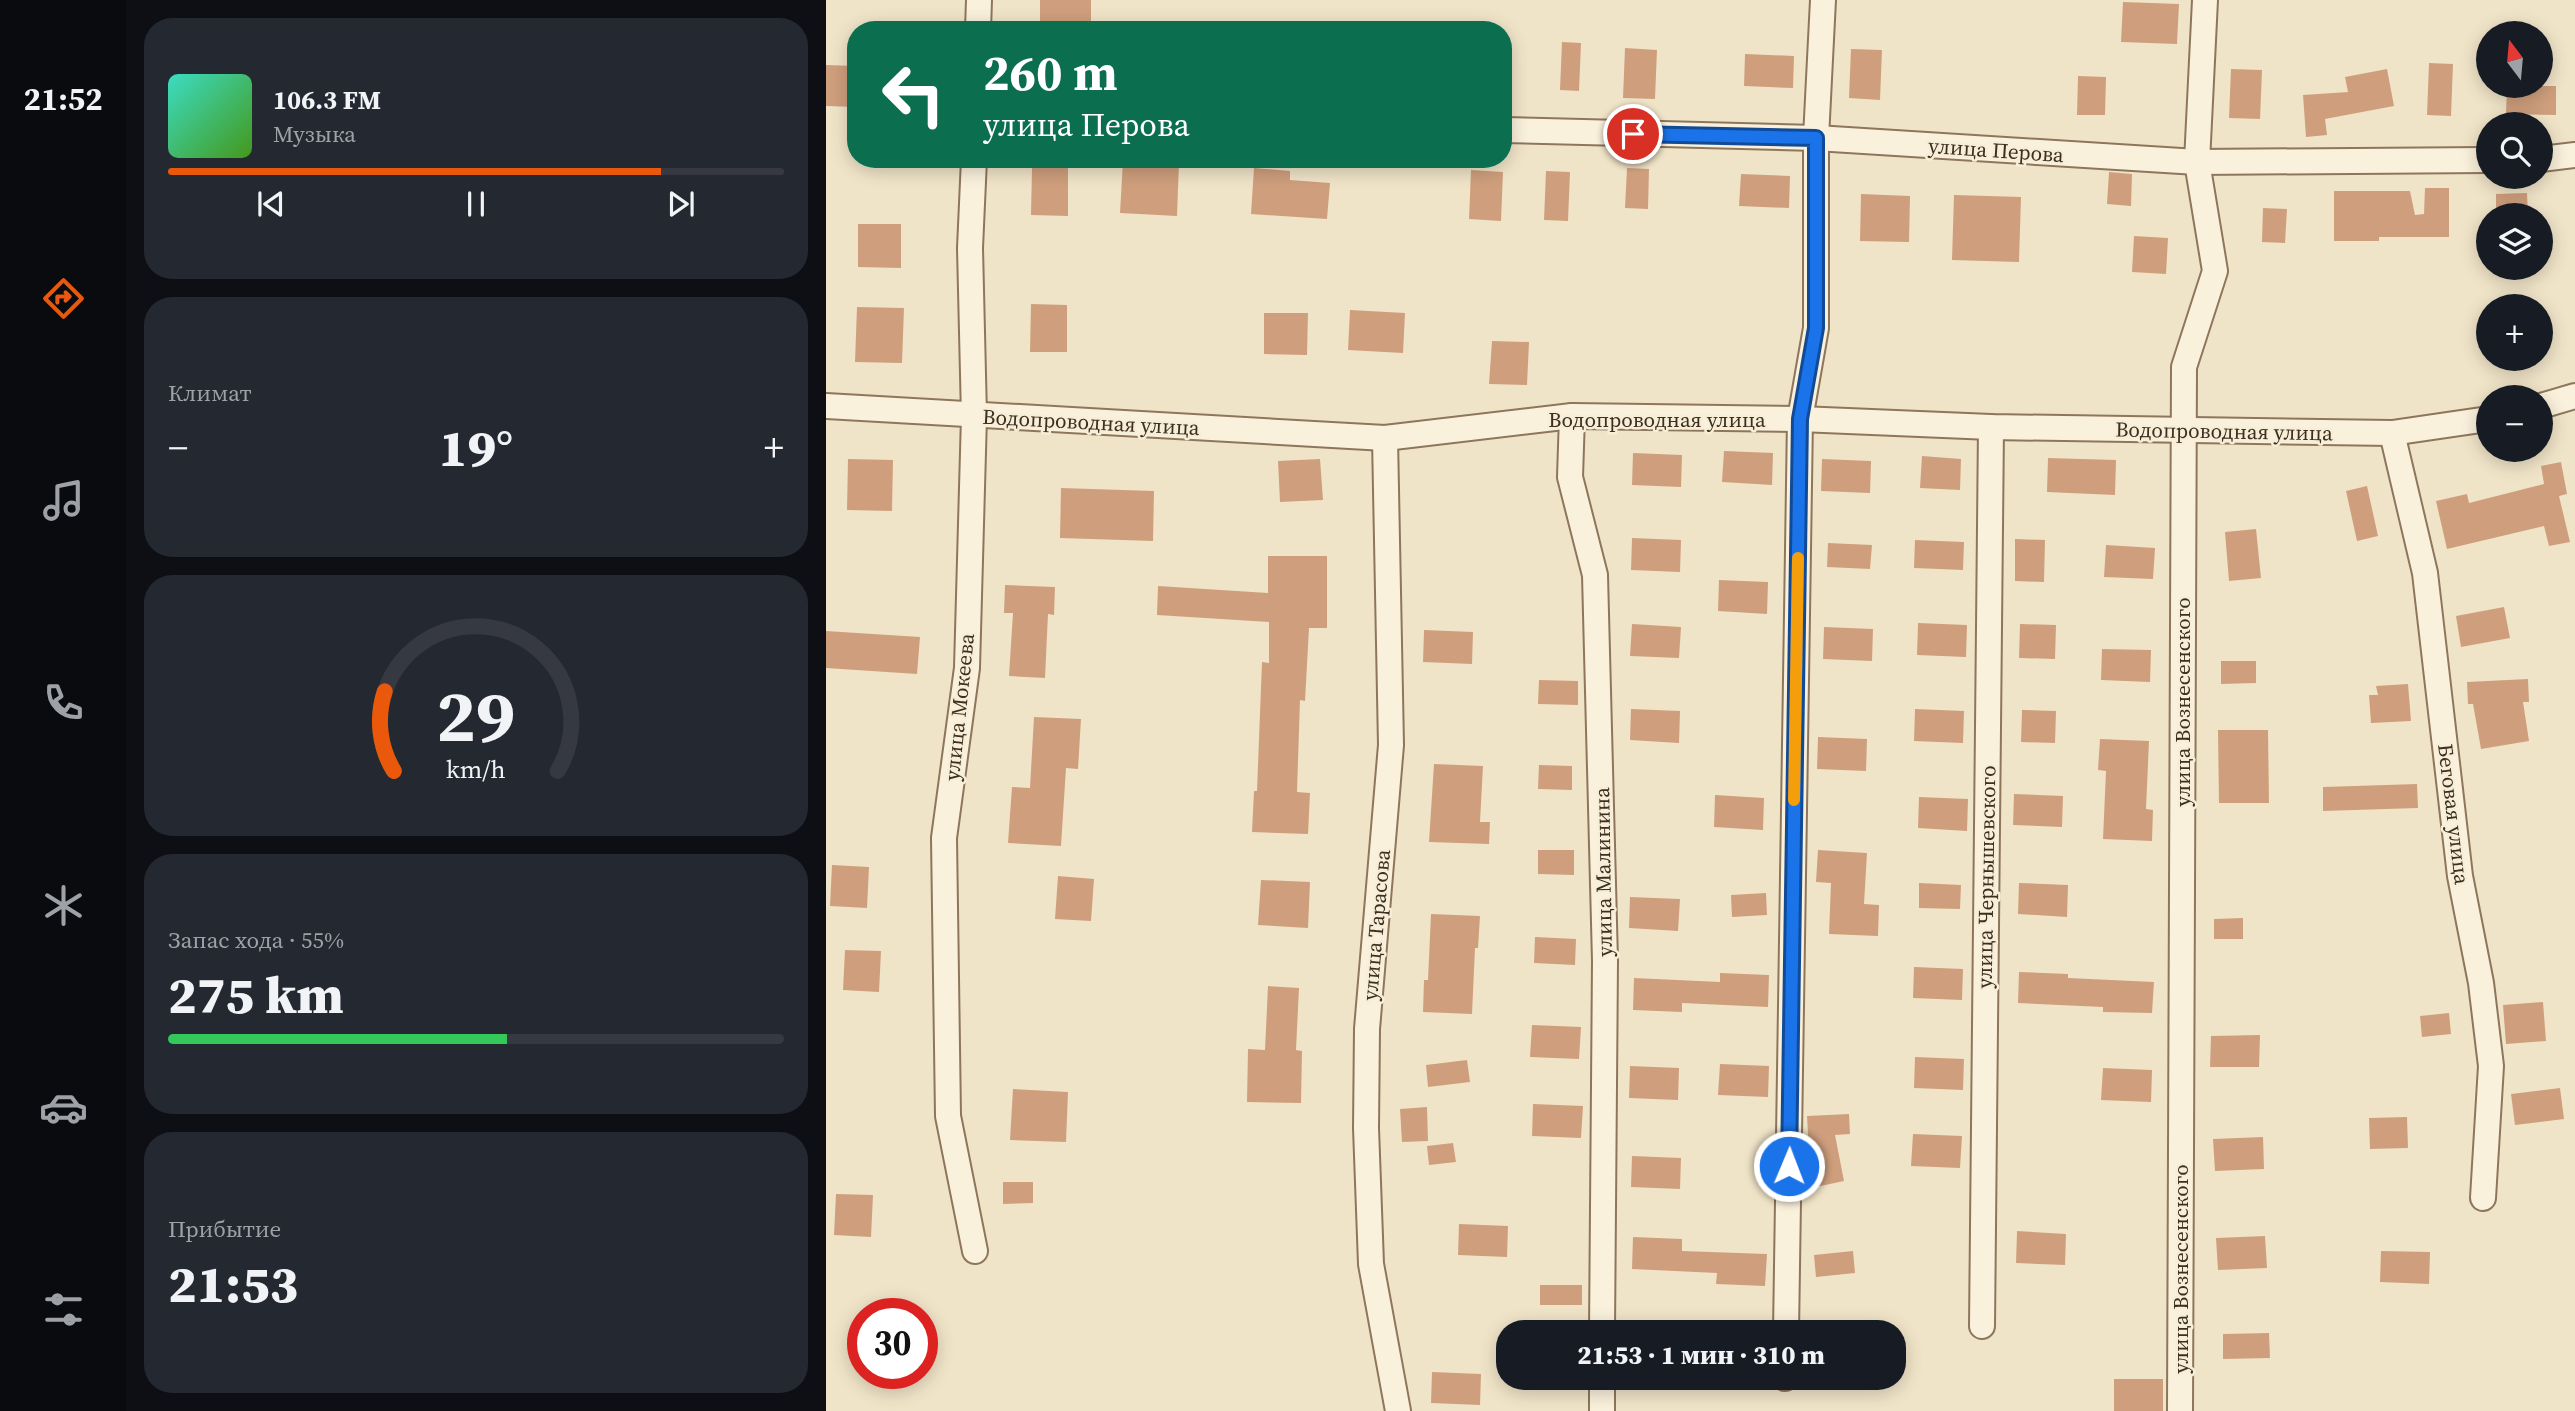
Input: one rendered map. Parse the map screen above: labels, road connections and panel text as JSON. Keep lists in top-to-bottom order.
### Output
{
  "streets": {
    "street": [
      "улица Перова",
      "Водопроводная улица",
      "улица Вознесенского",
      "улица Мокеева",
      "Беговая улица",
      "улица Малинина",
      "улица Чернышевского",
      "улица Тарасова"
    ]
  },
  "crossings": [
    ["улица Перова", "улица Вознесенского"],
    ["Водопроводная улица", "улица Вознесенского"],
    ["Водопроводная улица", "улица Мокеева"],
    ["Водопроводная улица", "Беговая улица"],
    ["Водопроводная улица", "улица Малинина"],
    ["Водопроводная улица", "улица Чернышевского"],
    ["Водопроводная улица", "улица Тарасова"]
  ],
  "north": "top",
  "page": {
    "tabs": "21:52",
    "map_buttons": ["+", "−"],
    "turn": ["260 m", "улица Перова"],
    "song": ["106.3 FM", "Музыка"],
    "tile": [
      "Климат",
      ["Запас хода · 55%", "275 km"],
      ["Прибытие", "21:53"]
    ],
    "heat": ["−", "19°", "+"],
    "limit": "30",
    "trip": "21:53 · 1 мин · 310 m",
    "gauge": ["29", "km/h"]
  }
}
